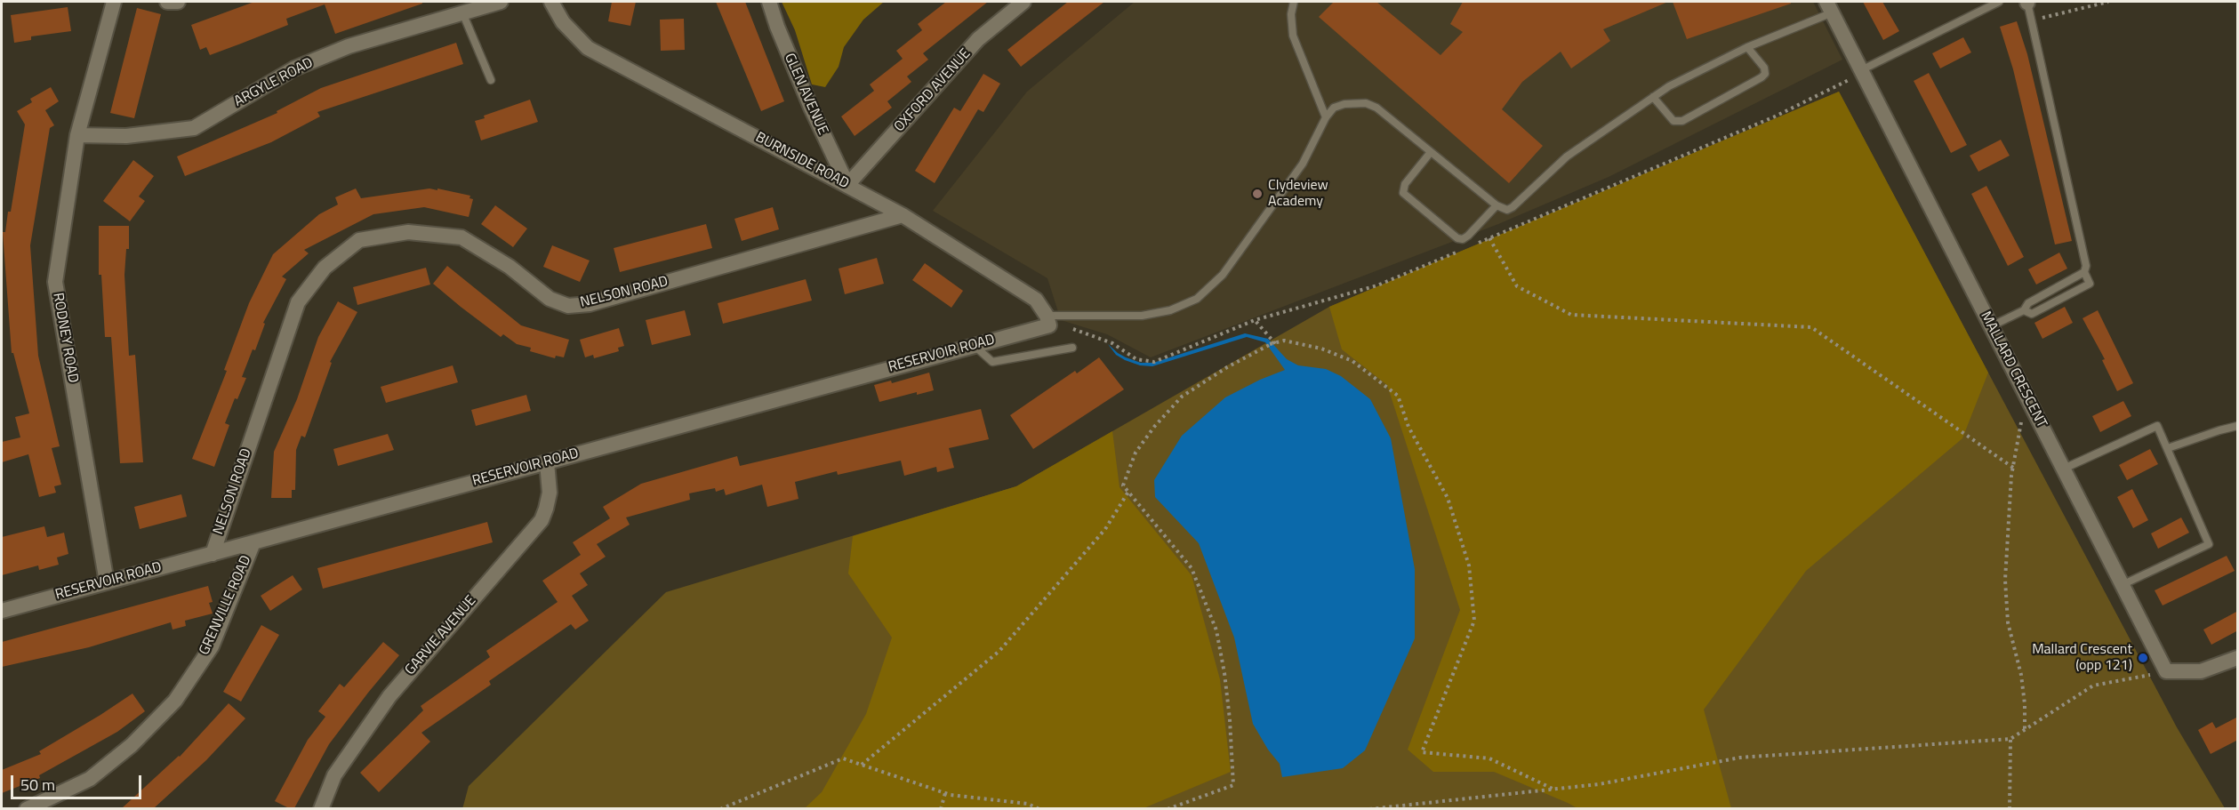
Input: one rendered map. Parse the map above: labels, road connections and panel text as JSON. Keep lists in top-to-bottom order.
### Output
{
  "streets": {
    "street": [
      "ARGYLE ROAD",
      "OXFORD AVENUE",
      "GLEN AVENUE",
      "BURNSIDE ROAD",
      "NELSON ROAD",
      "RODNEY ROAD",
      "RESERVOIR ROAD",
      "MALLARD CRESCENT",
      "GRENVILLE ROAD",
      "GARVIE AVENUE"
    ]
  },
  "crossings": [
    ["ARGYLE ROAD", "RODNEY ROAD"],
    ["OXFORD AVENUE", "GLEN AVENUE"],
    ["OXFORD AVENUE", "BURNSIDE ROAD"],
    ["GLEN AVENUE", "BURNSIDE ROAD"],
    ["BURNSIDE ROAD", "NELSON ROAD"],
    ["BURNSIDE ROAD", "RESERVOIR ROAD"],
    ["NELSON ROAD", "RESERVOIR ROAD"],
    ["RODNEY ROAD", "RESERVOIR ROAD"],
    ["RESERVOIR ROAD", "GRENVILLE ROAD"],
    ["RESERVOIR ROAD", "GARVIE AVENUE"]
  ],
  "places": ["Clydeview Academy", "Mallard Crescent (opp 121)"],
  "scale_bar": "50 m"
}
